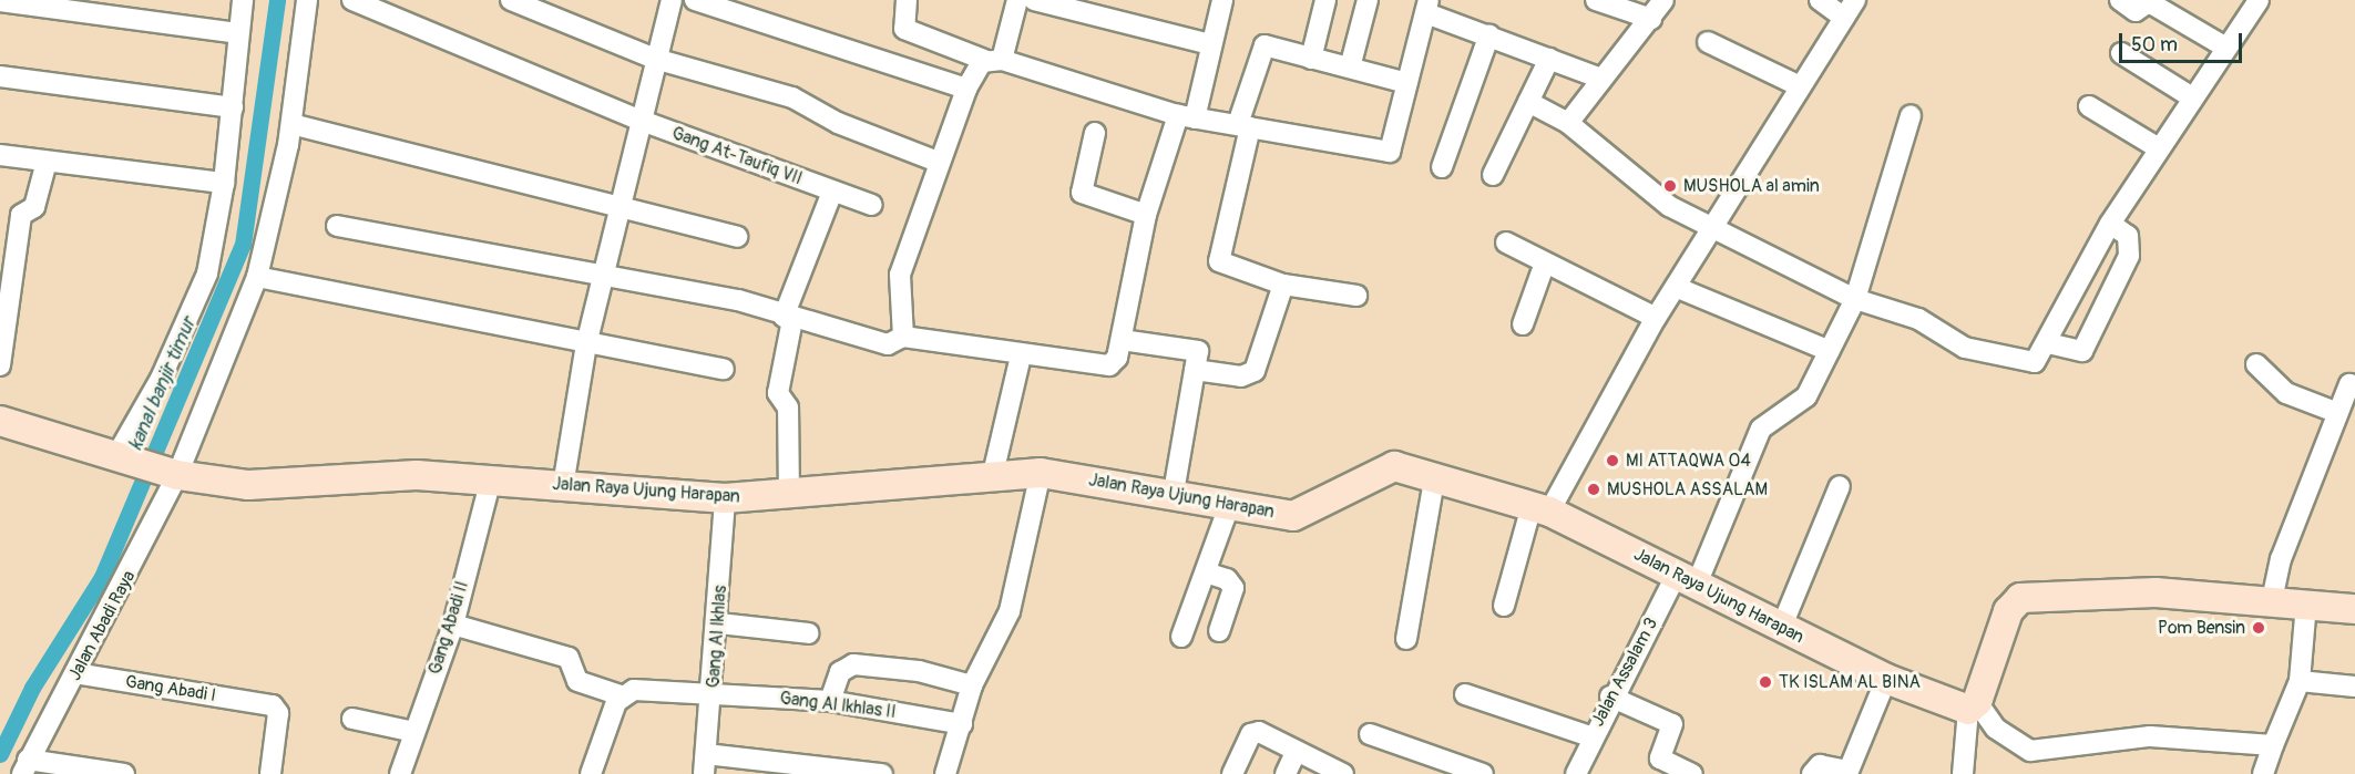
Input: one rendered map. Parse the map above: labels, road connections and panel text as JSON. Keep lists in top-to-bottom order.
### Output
{
  "streets": {
    "street": [
      "Gang At-Taufiq VII",
      "Jalan Raya Ujung Harapan",
      "Jalan Abadi Raya",
      "Gang Abadi II",
      "Gang Al Ikhlas",
      "Jalan Assalam 3",
      "Gang Abadi I",
      "Gang Al Ikhlas II"
    ]
  },
  "crossings": [
    ["Jalan Raya Ujung Harapan", "Jalan Abadi Raya"],
    ["Jalan Raya Ujung Harapan", "Gang Abadi II"],
    ["Jalan Raya Ujung Harapan", "Gang Al Ikhlas"],
    ["Jalan Raya Ujung Harapan", "Jalan Assalam 3"],
    ["Jalan Abadi Raya", "Gang Abadi I"],
    ["Gang Al Ikhlas", "Gang Al Ikhlas II"]
  ],
  "water": ["kanal banjir timur"],
  "places": [
    "MUSHOLA al amin",
    "MI ATTAQWA 04",
    "MUSHOLA ASSALAM",
    "Pom Bensin",
    "TK ISLAM AL BINA"
  ],
  "scale_bar": "50 m"
}
